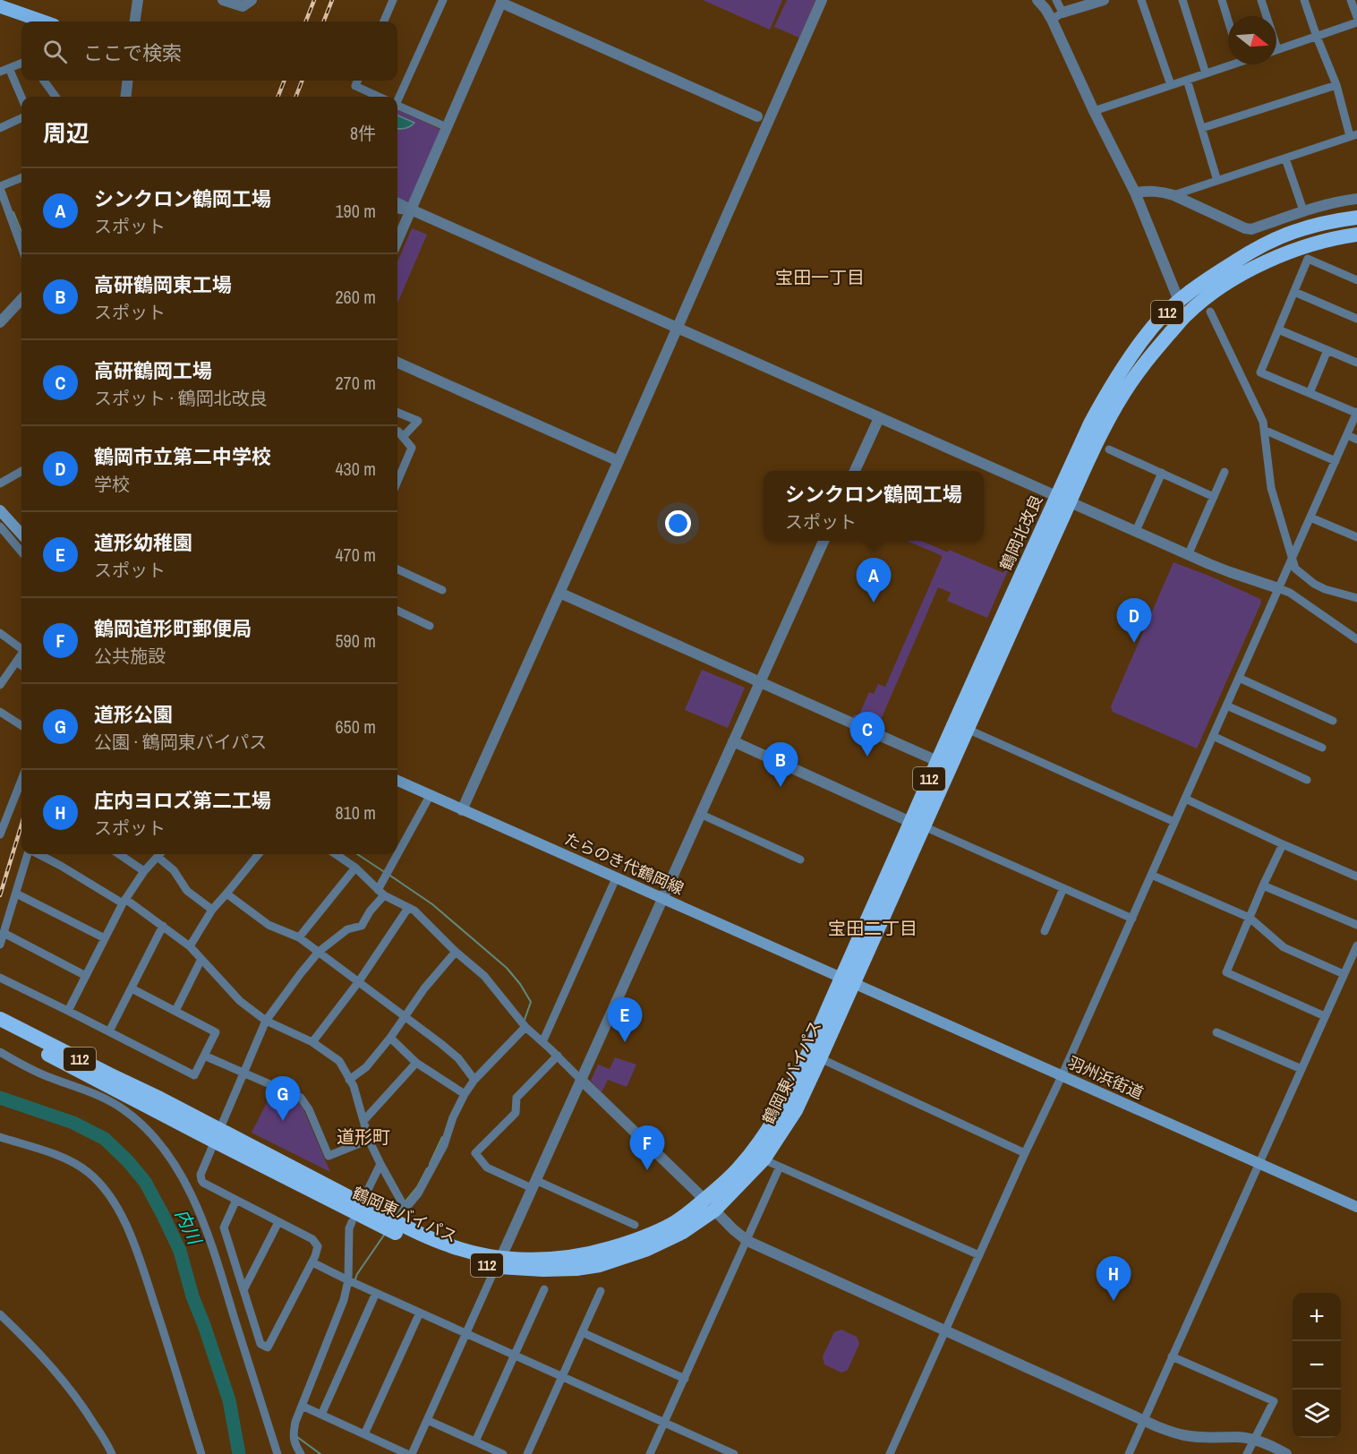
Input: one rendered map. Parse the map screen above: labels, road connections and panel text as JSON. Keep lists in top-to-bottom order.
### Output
{
  "streets": {
    "highway": ["112", "鶴岡北改良", "鶴岡東バイパス"],
    "main road": ["たらのき代鶴岡線", "羽州浜街道"]
  },
  "crossings": [
    ["鶴岡北改良", "たらのき代鶴岡線"],
    ["鶴岡北改良", "鶴岡東バイパス"],
    ["鶴岡北改良", "羽州浜街道"],
    ["たらのき代鶴岡線", "鶴岡東バイパス"],
    ["たらのき代鶴岡線", "羽州浜街道"],
    ["鶴岡東バイパス", "羽州浜街道"]
  ],
  "districts": ["宝田一丁目", "宝田二丁目", "道形町"],
  "water": ["内川"],
  "north": "right",
  "page": {
    "search": "ここで検索",
    "heading": ["周辺", "8件"],
    "list": [
      {
        "mark": "A",
        "name": "シンクロン鶴岡工場",
        "note": "スポット",
        "value": "190 m"
      },
      {
        "mark": "B",
        "name": "高研鶴岡東工場",
        "note": "スポット",
        "value": "260 m"
      },
      {
        "mark": "C",
        "name": "高研鶴岡工場",
        "note": "スポット · 鶴岡北改良",
        "value": "270 m"
      },
      {
        "mark": "D",
        "name": "鶴岡市立第二中学校",
        "note": "学校",
        "value": "430 m"
      },
      {
        "mark": "E",
        "name": "道形幼稚園",
        "note": "スポット",
        "value": "470 m"
      },
      {
        "mark": "F",
        "name": "鶴岡道形町郵便局",
        "note": "公共施設",
        "value": "590 m"
      },
      {
        "mark": "G",
        "name": "道形公園",
        "note": "公園 · 鶴岡東バイパス",
        "value": "650 m"
      },
      {
        "mark": "H",
        "name": "庄内ヨロズ第二工場",
        "note": "スポット",
        "value": "810 m"
      }
    ],
    "popup": ["シンクロン鶴岡工場", "スポット"],
    "pins": [
      "A",
      "D",
      "C",
      "B",
      "E",
      "G",
      "F",
      "H"
    ],
    "map_buttons": ["+", "−"]
  }
}
